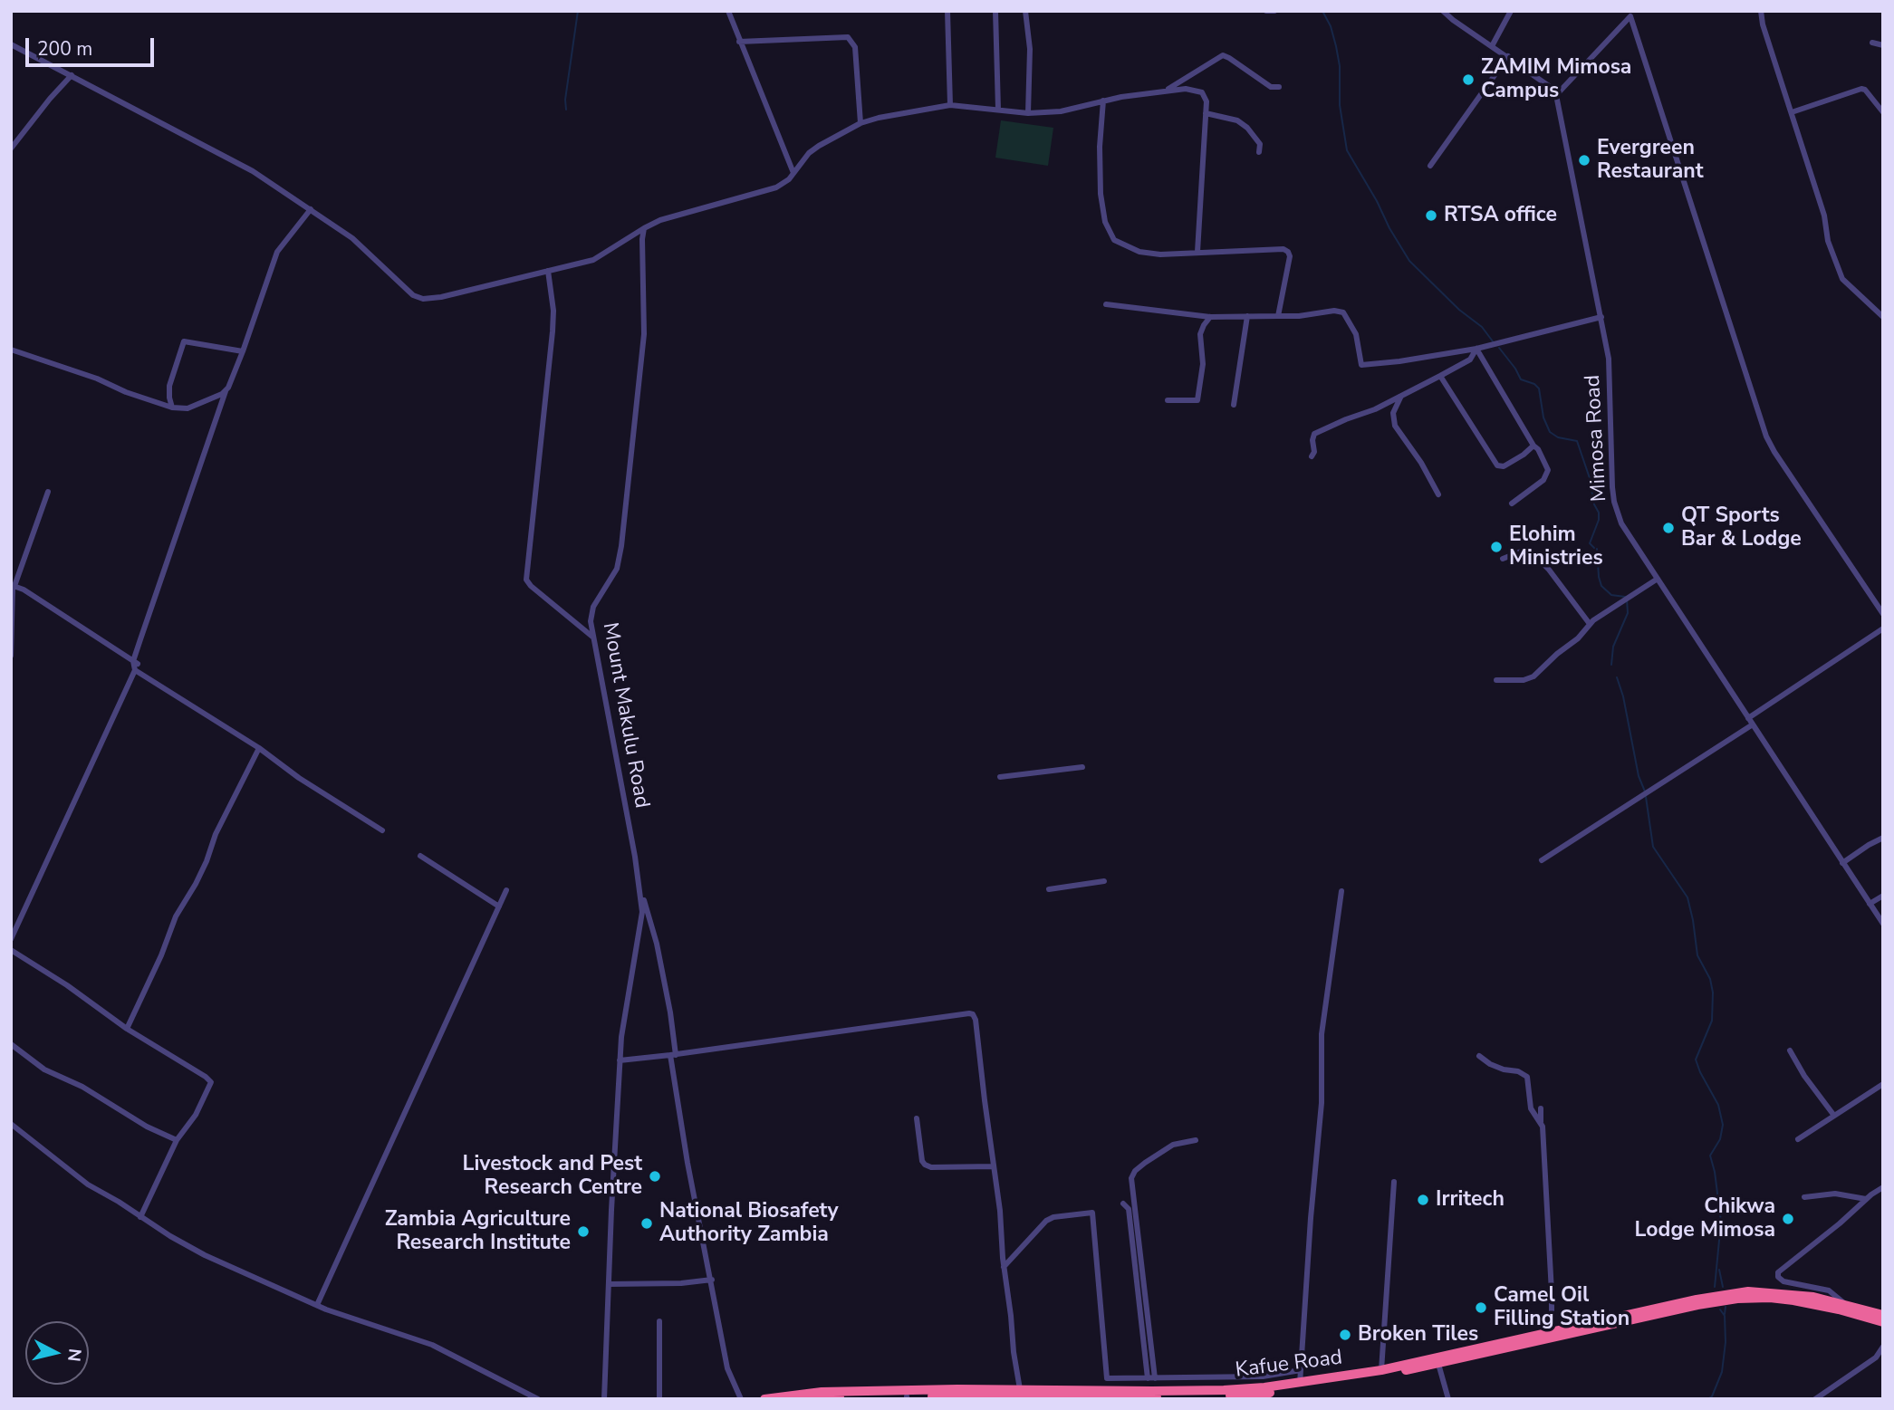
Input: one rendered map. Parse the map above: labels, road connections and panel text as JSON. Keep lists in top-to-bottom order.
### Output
{
  "streets": {
    "highway": ["Kafue Road"],
    "street": ["Mimosa Road", "Mount Makulu Road"]
  },
  "places": [
    "ZAMIM Mimosa Campus",
    "Evergreen Restaurant",
    "RTSA office",
    "QT Sports Bar & Lodge",
    "Elohim Ministries",
    "Livestock and Pest Research Centre",
    "Irritech",
    "Chikwa Lodge Mimosa",
    "National Biosafety Authority Zambia",
    "Zambia Agriculture Research Institute",
    "Camel Oil Filling Station",
    "Broken Tiles"
  ],
  "scale_bar": "200 m",
  "north": "right"
}
